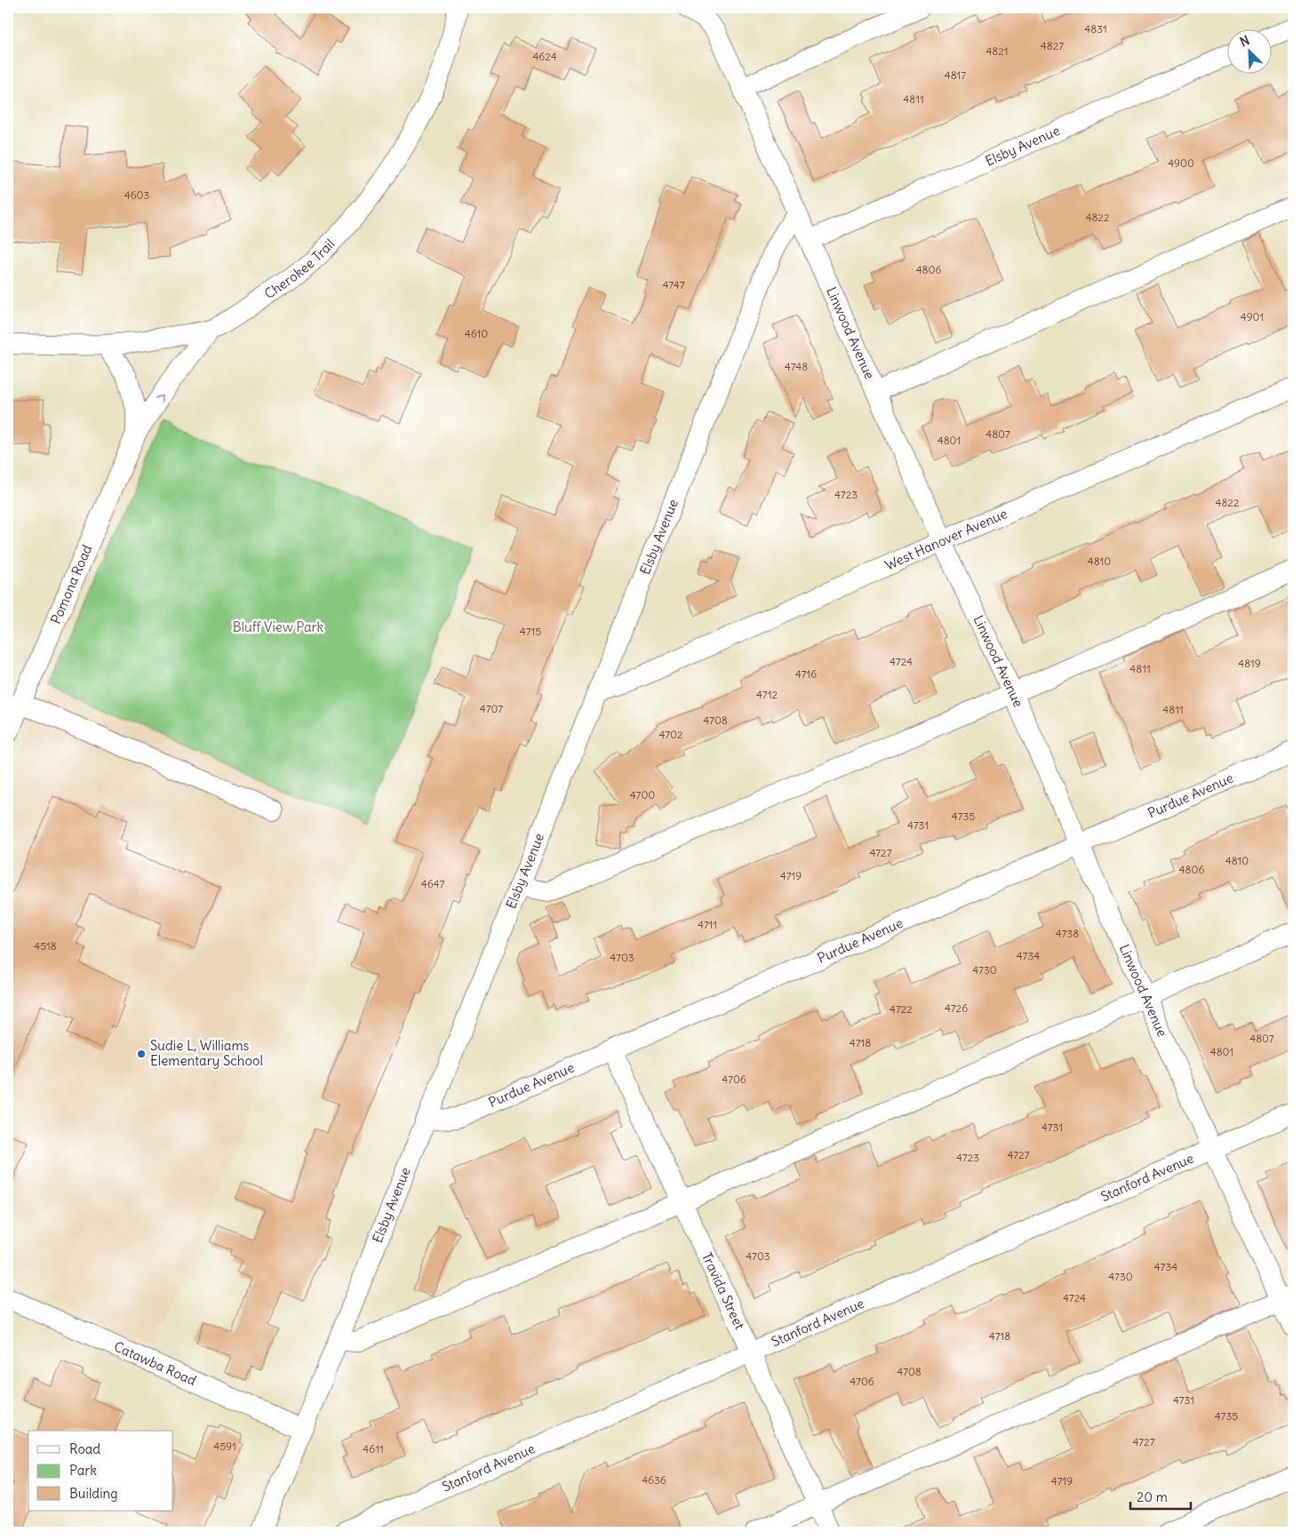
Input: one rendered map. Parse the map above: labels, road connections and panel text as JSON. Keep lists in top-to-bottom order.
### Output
{
  "streets": {
    "street": [
      "Elsby Avenue",
      "Cherokee Trail",
      "Linwood Avenue",
      "West Hanover Avenue",
      "Pomona Road",
      "Purdue Avenue",
      "Stanford Avenue",
      "Travida Street",
      "Catawba Road"
    ]
  },
  "crossings": [
    ["Elsby Avenue", "Linwood Avenue"],
    ["Elsby Avenue", "West Hanover Avenue"],
    ["Elsby Avenue", "Purdue Avenue"],
    ["Elsby Avenue", "Catawba Road"],
    ["Cherokee Trail", "Pomona Road"],
    ["Linwood Avenue", "West Hanover Avenue"],
    ["Linwood Avenue", "Purdue Avenue"],
    ["Linwood Avenue", "Stanford Avenue"],
    ["Purdue Avenue", "Travida Street"],
    ["Stanford Avenue", "Travida Street"]
  ],
  "parks": ["Bluff View Park"],
  "places": ["Sudie L, Williams Elementary School"],
  "house_numbers": [
    "4831",
    "4827",
    "4821",
    "4624",
    "4817",
    "4811",
    "4900",
    "4603",
    "4822",
    "4806",
    "4747",
    "4901",
    "4610",
    "4748",
    "4807",
    "4801",
    "4723",
    "4822",
    "4810",
    "4715",
    "4724",
    "4819",
    "4811",
    "4716",
    "4712",
    "4707",
    "4811",
    "4708",
    "4702",
    "4700",
    "4735",
    "4731",
    "4727",
    "4810",
    "4806",
    "4719",
    "4647",
    "4711",
    "4738",
    "4518",
    "4734",
    "4703",
    "4730",
    "4726",
    "4722",
    "4807",
    "4718",
    "4801",
    "4706",
    "4731",
    "4727",
    "4723",
    "4703",
    "4734",
    "4730",
    "4724",
    "4718",
    "4708",
    "4706",
    "4731",
    "4735",
    "4727",
    "4591",
    "4611",
    "4636",
    "4719"
  ],
  "legend": ["Road", "Park", "Building"],
  "scale_bar": "20 m",
  "north": "top left"
}
